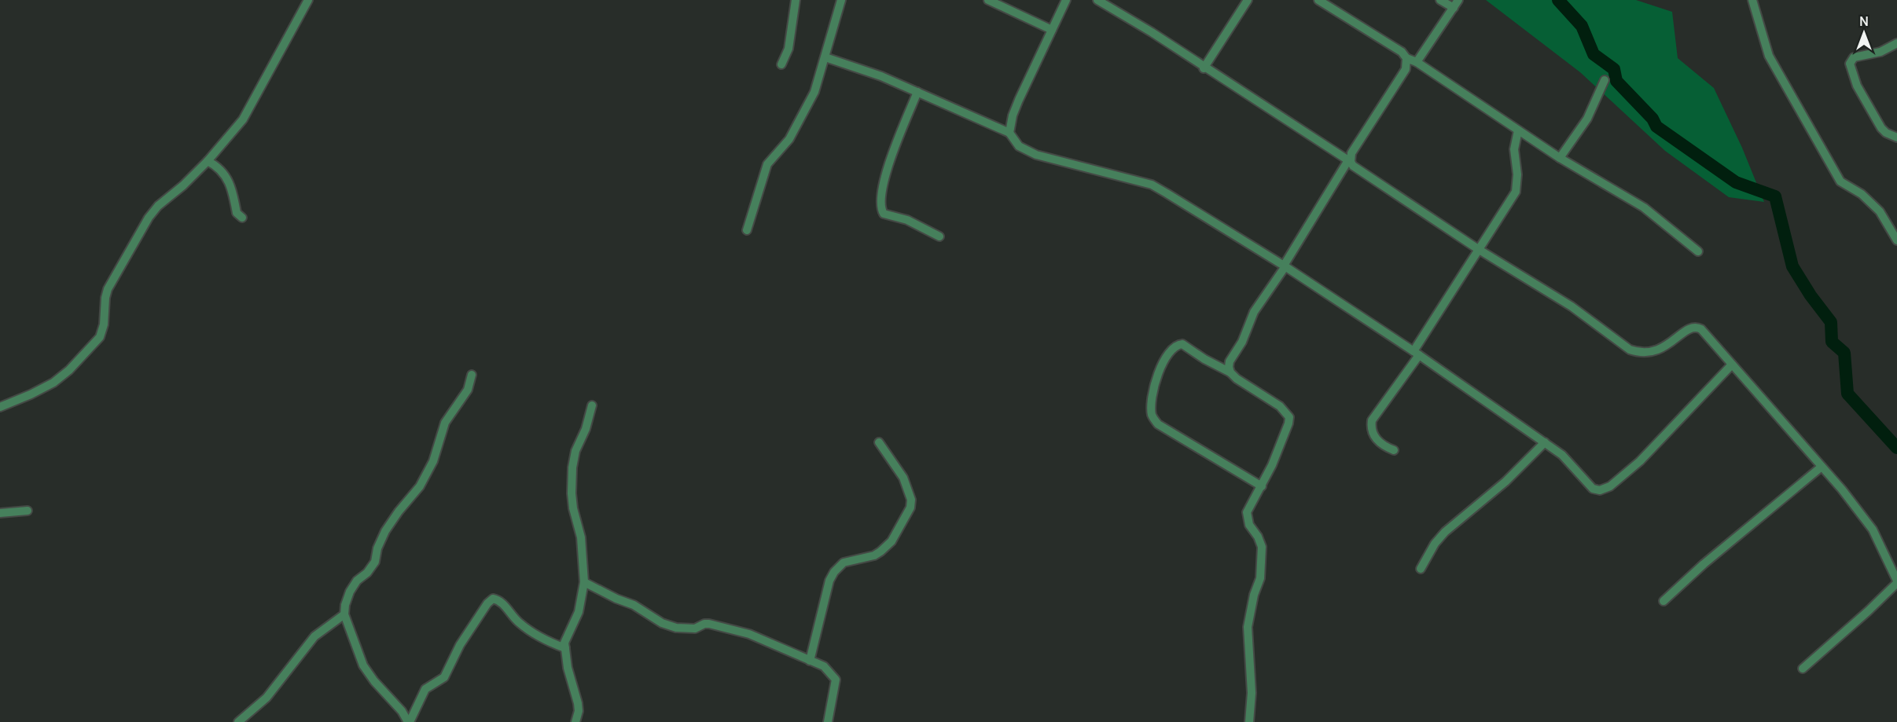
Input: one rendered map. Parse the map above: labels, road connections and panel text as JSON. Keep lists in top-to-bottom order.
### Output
{
  "north": "top"
}
